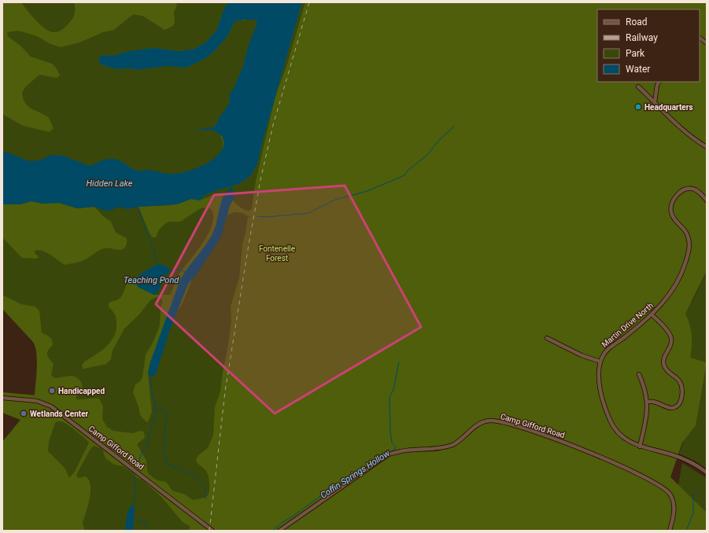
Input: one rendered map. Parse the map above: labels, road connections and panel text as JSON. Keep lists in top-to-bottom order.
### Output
{
  "streets": {
    "street": ["Martin Drive North", "Camp Gifford Road"]
  },
  "water": ["Hidden Lake", "Teaching Pond", "Coffin Springs Hollow"],
  "parks": ["Fontenelle Forest"],
  "places": ["Headquarters", "Handicapped", "Wetlands Center"],
  "legend": [
    "Road",
    "Railway",
    "Park",
    "Water"
  ]
}
